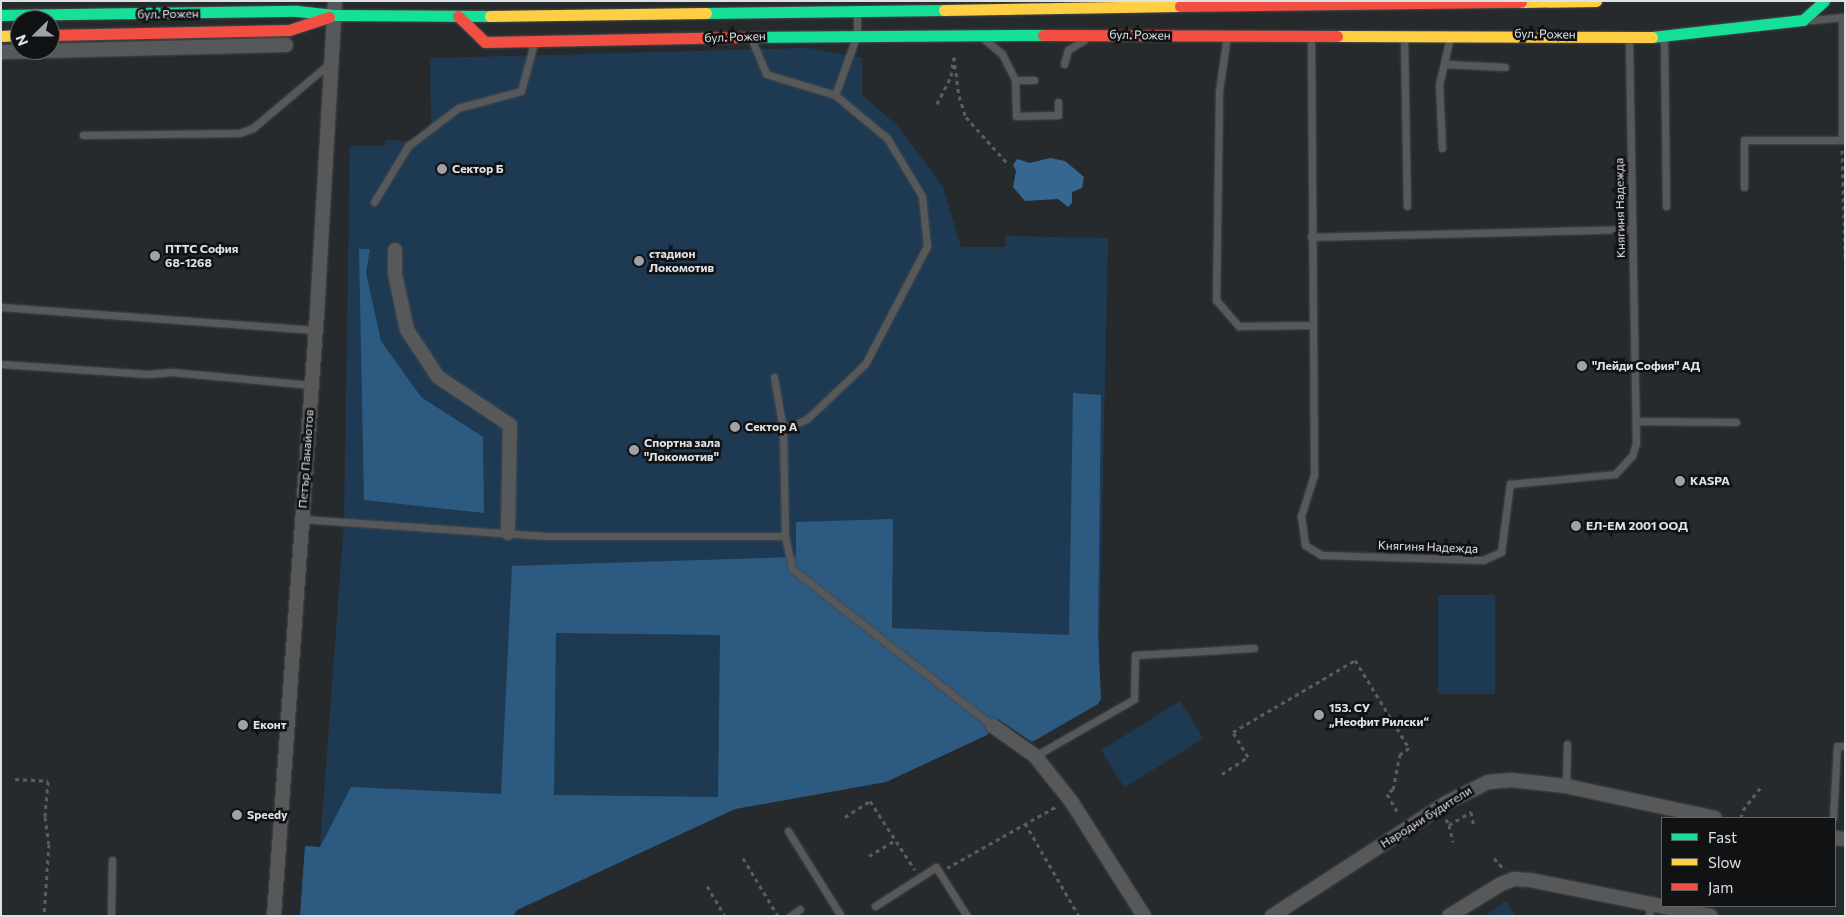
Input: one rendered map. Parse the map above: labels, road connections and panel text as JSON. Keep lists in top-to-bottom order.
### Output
{
  "streets": {
    "main road": ["бул. Рожен"],
    "street": ["Петър Панайотов", "Народни будители"],
    "lane": ["Княгиня Надежда"]
  },
  "crossings": [
    ["бул. Рожен", "Княгиня Надежда"],
    ["бул. Рожен", "Петър Панайотов"]
  ],
  "places": [
    "Сектор Б",
    "ПТТС София 68-1268",
    "стадион Локомотив",
    "\"Лейди София\" АД",
    "Сектор А",
    "Спортна зала \"Локомотив\"",
    "KASPA",
    "ЕЛ-ЕМ 2001 ООД",
    "153. СУ „Неофит Рилски“",
    "Еконт",
    "Speedy"
  ],
  "legend": ["Fast", "Slow", "Jam"],
  "north": "left"
}
